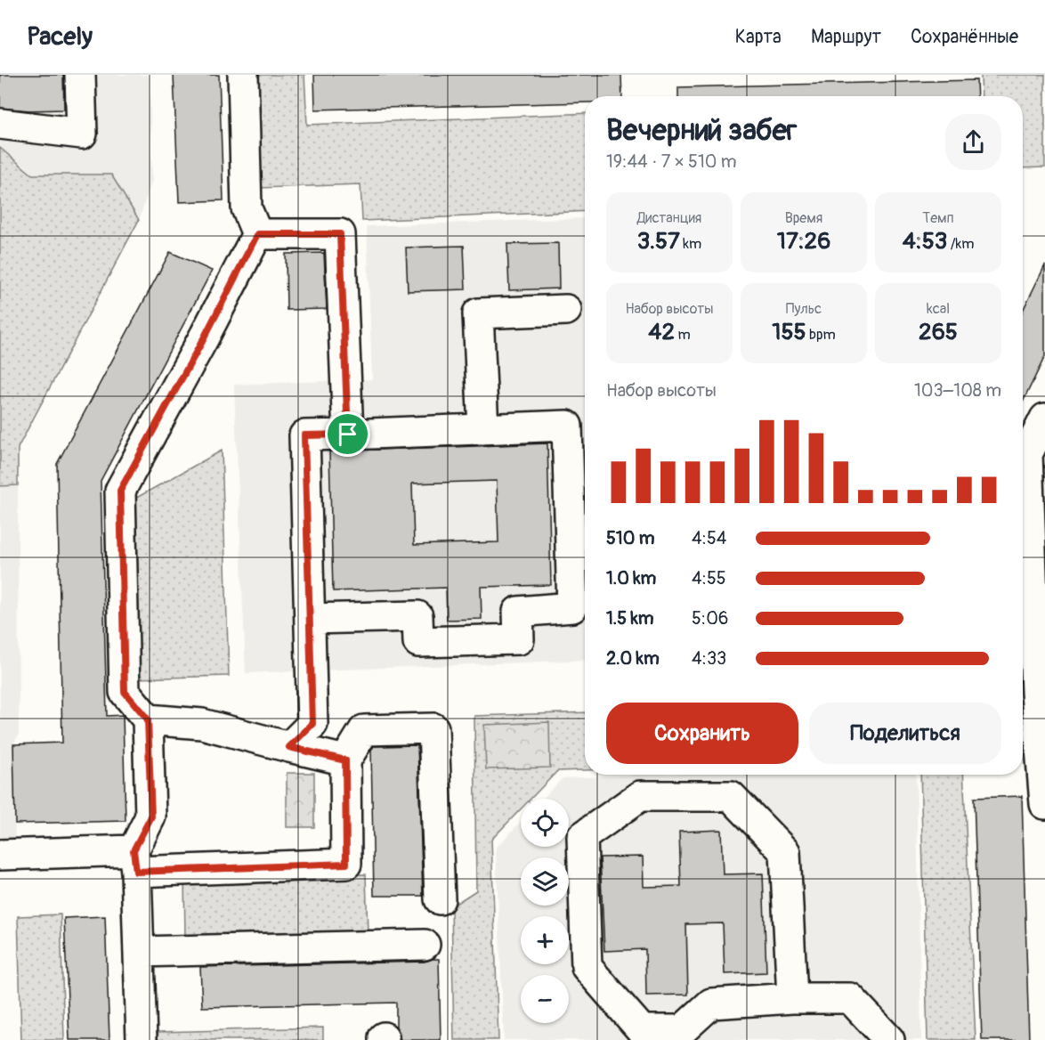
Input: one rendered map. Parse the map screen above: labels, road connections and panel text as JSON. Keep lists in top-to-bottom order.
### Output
{
  "page": {
    "header": "Pacely",
    "nav": ["Карта", "Маршрут", "Сохранённые"],
    "heading": ["Вечерний забег", "19:44 · 7 × 510 m"],
    "stats": [
      ["Дистанция", "3.57 km"],
      ["Время", "17:26"],
      ["Темп", "4:53 /km"],
      ["Набор высоты", "42 m"],
      ["Пульс", "155 bpm"],
      ["kcal", "265"]
    ],
    "chart": ["Набор высоты", "103–108 m"],
    "list": [
      {
        "name": "510 m",
        "note": "4:54"
      },
      {
        "name": "1.0 km",
        "note": "4:55"
      },
      {
        "name": "1.5 km",
        "note": "5:06"
      },
      {
        "name": "2.0 km",
        "note": "4:33"
      }
    ],
    "buttons": ["Сохранить", "Поделиться"],
    "map_buttons": ["+", "−"]
  }
}
